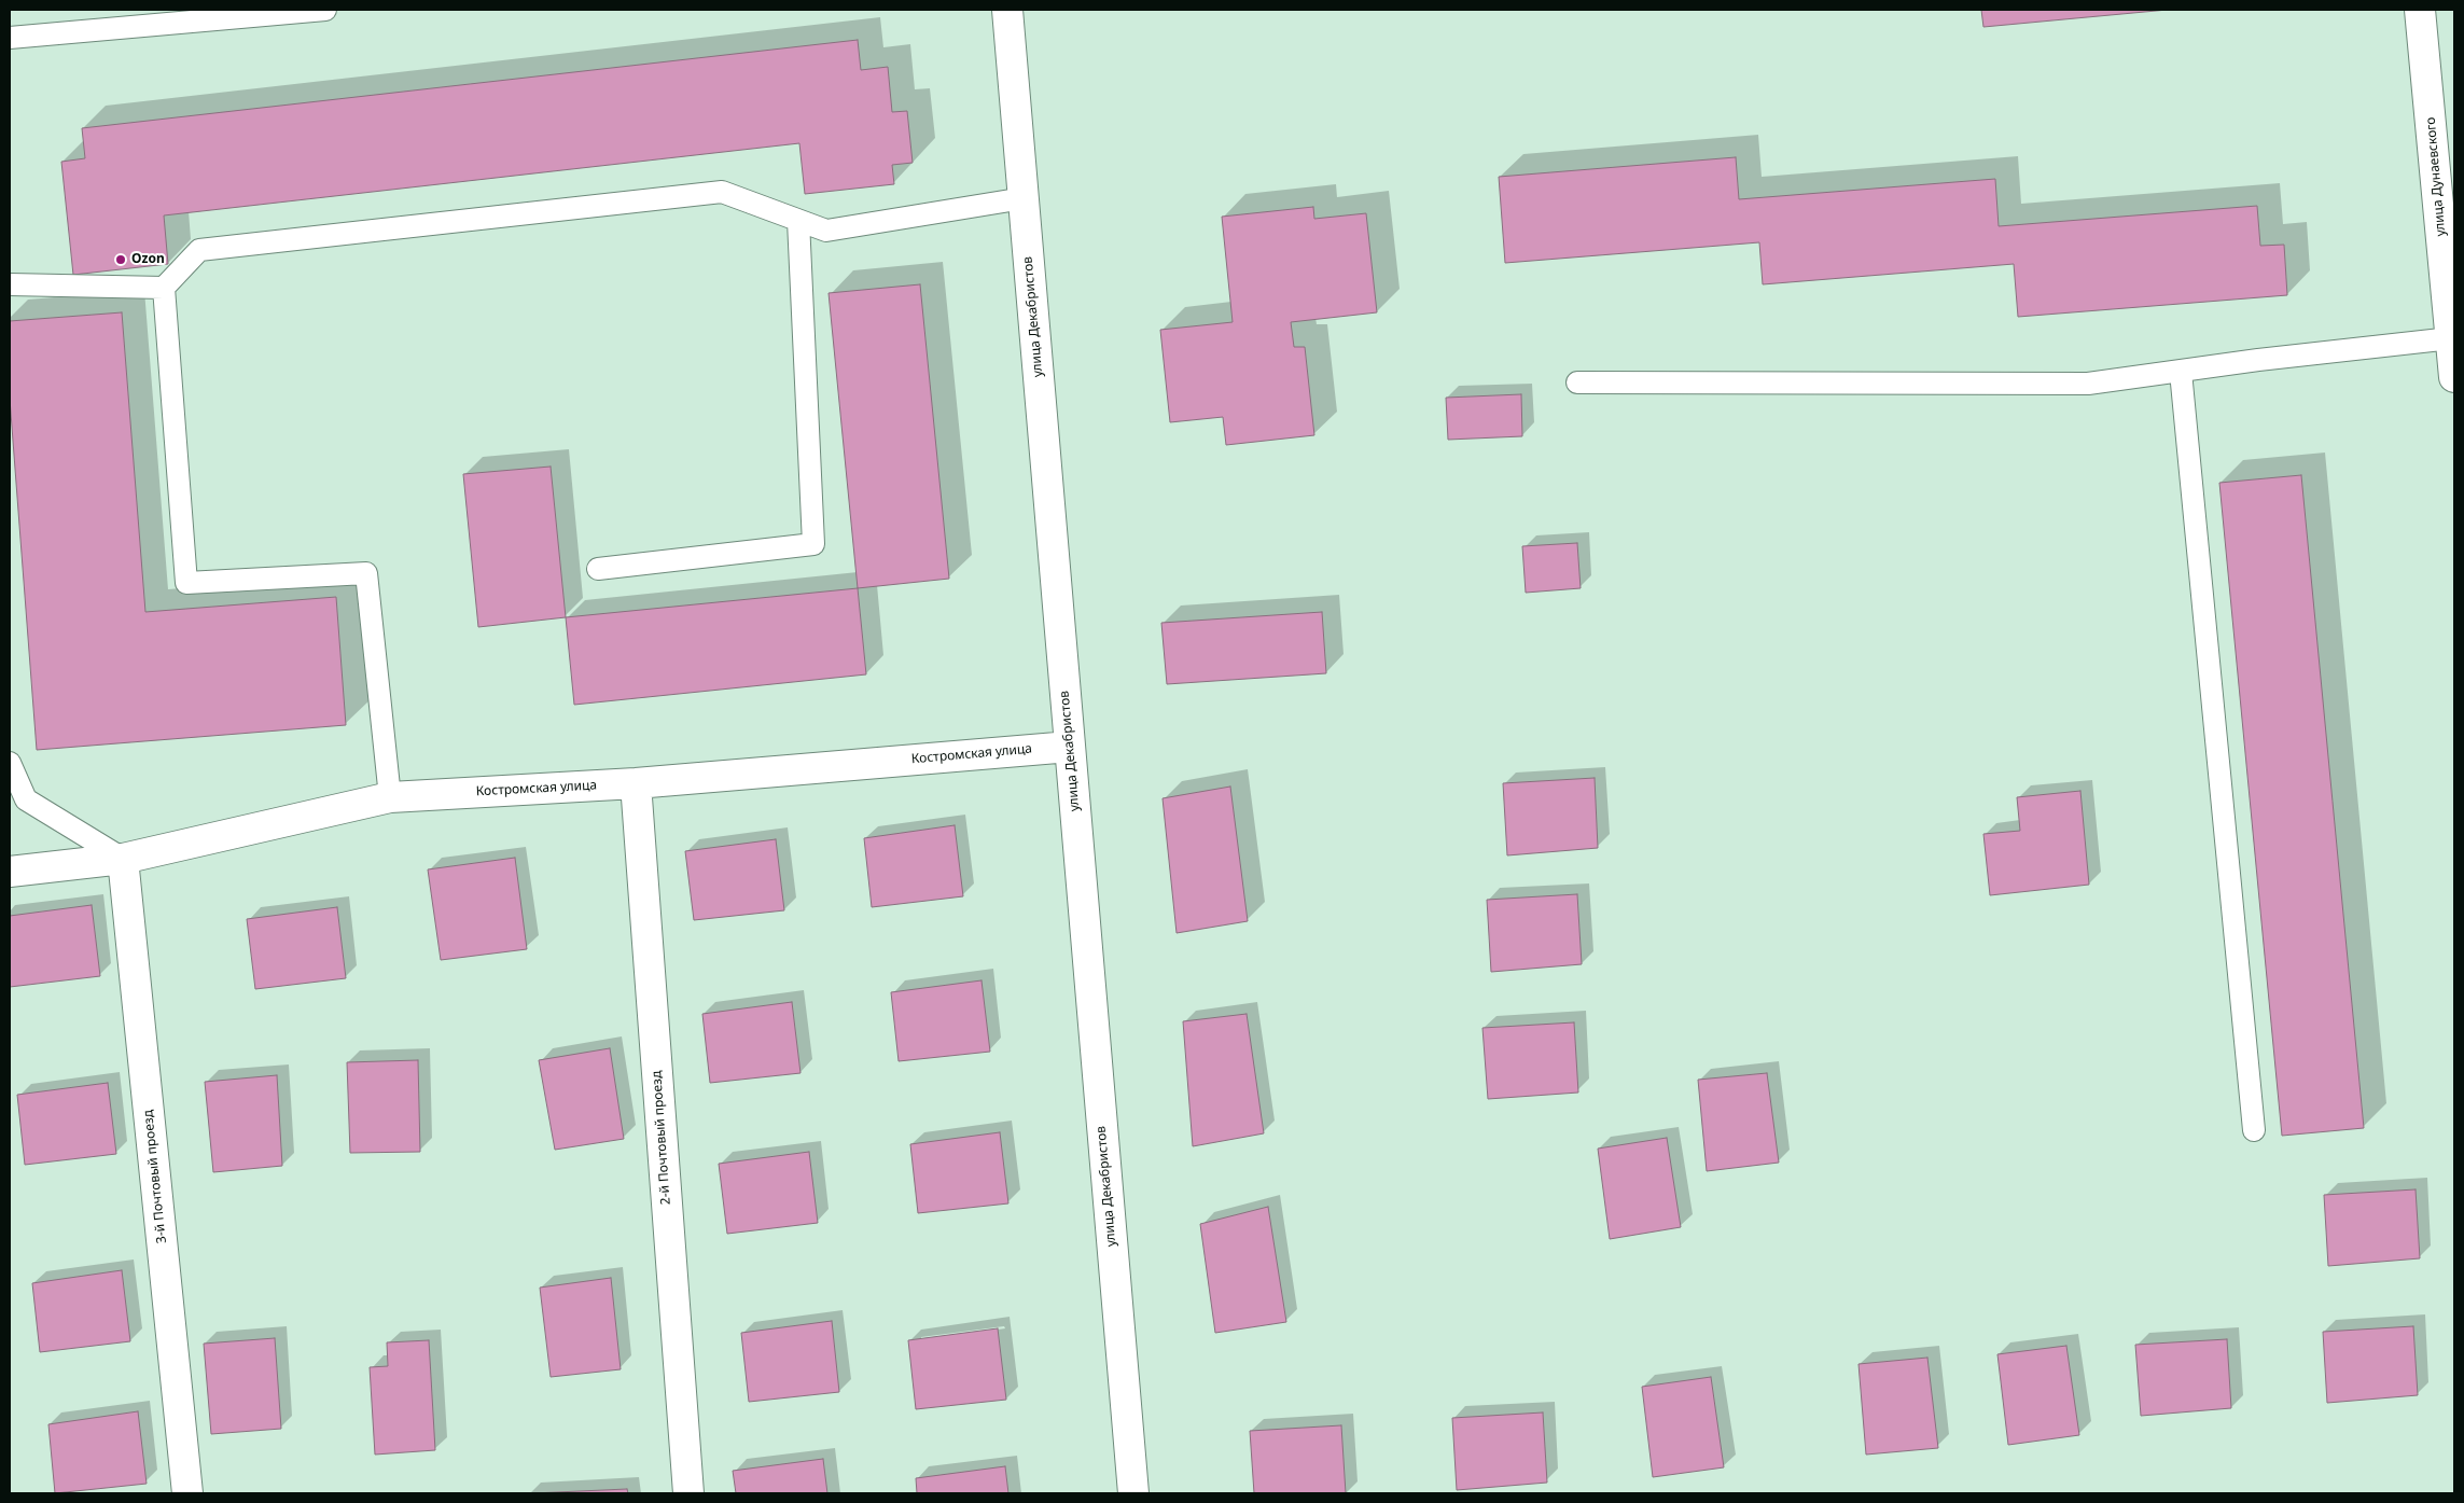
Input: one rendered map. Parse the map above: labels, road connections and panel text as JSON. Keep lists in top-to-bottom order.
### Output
{
  "streets": {
    "street": [
      "улица Дунаевского",
      "улица Декабристов",
      "Костромская улица",
      "2-й Почтовый проезд",
      "3-й Почтовый проезд"
    ]
  },
  "crossings": [
    ["улица Декабристов", "Костромская улица"],
    ["Костромская улица", "2-й Почтовый проезд"],
    ["Костромская улица", "3-й Почтовый проезд"]
  ],
  "places": ["Ozon"]
}
